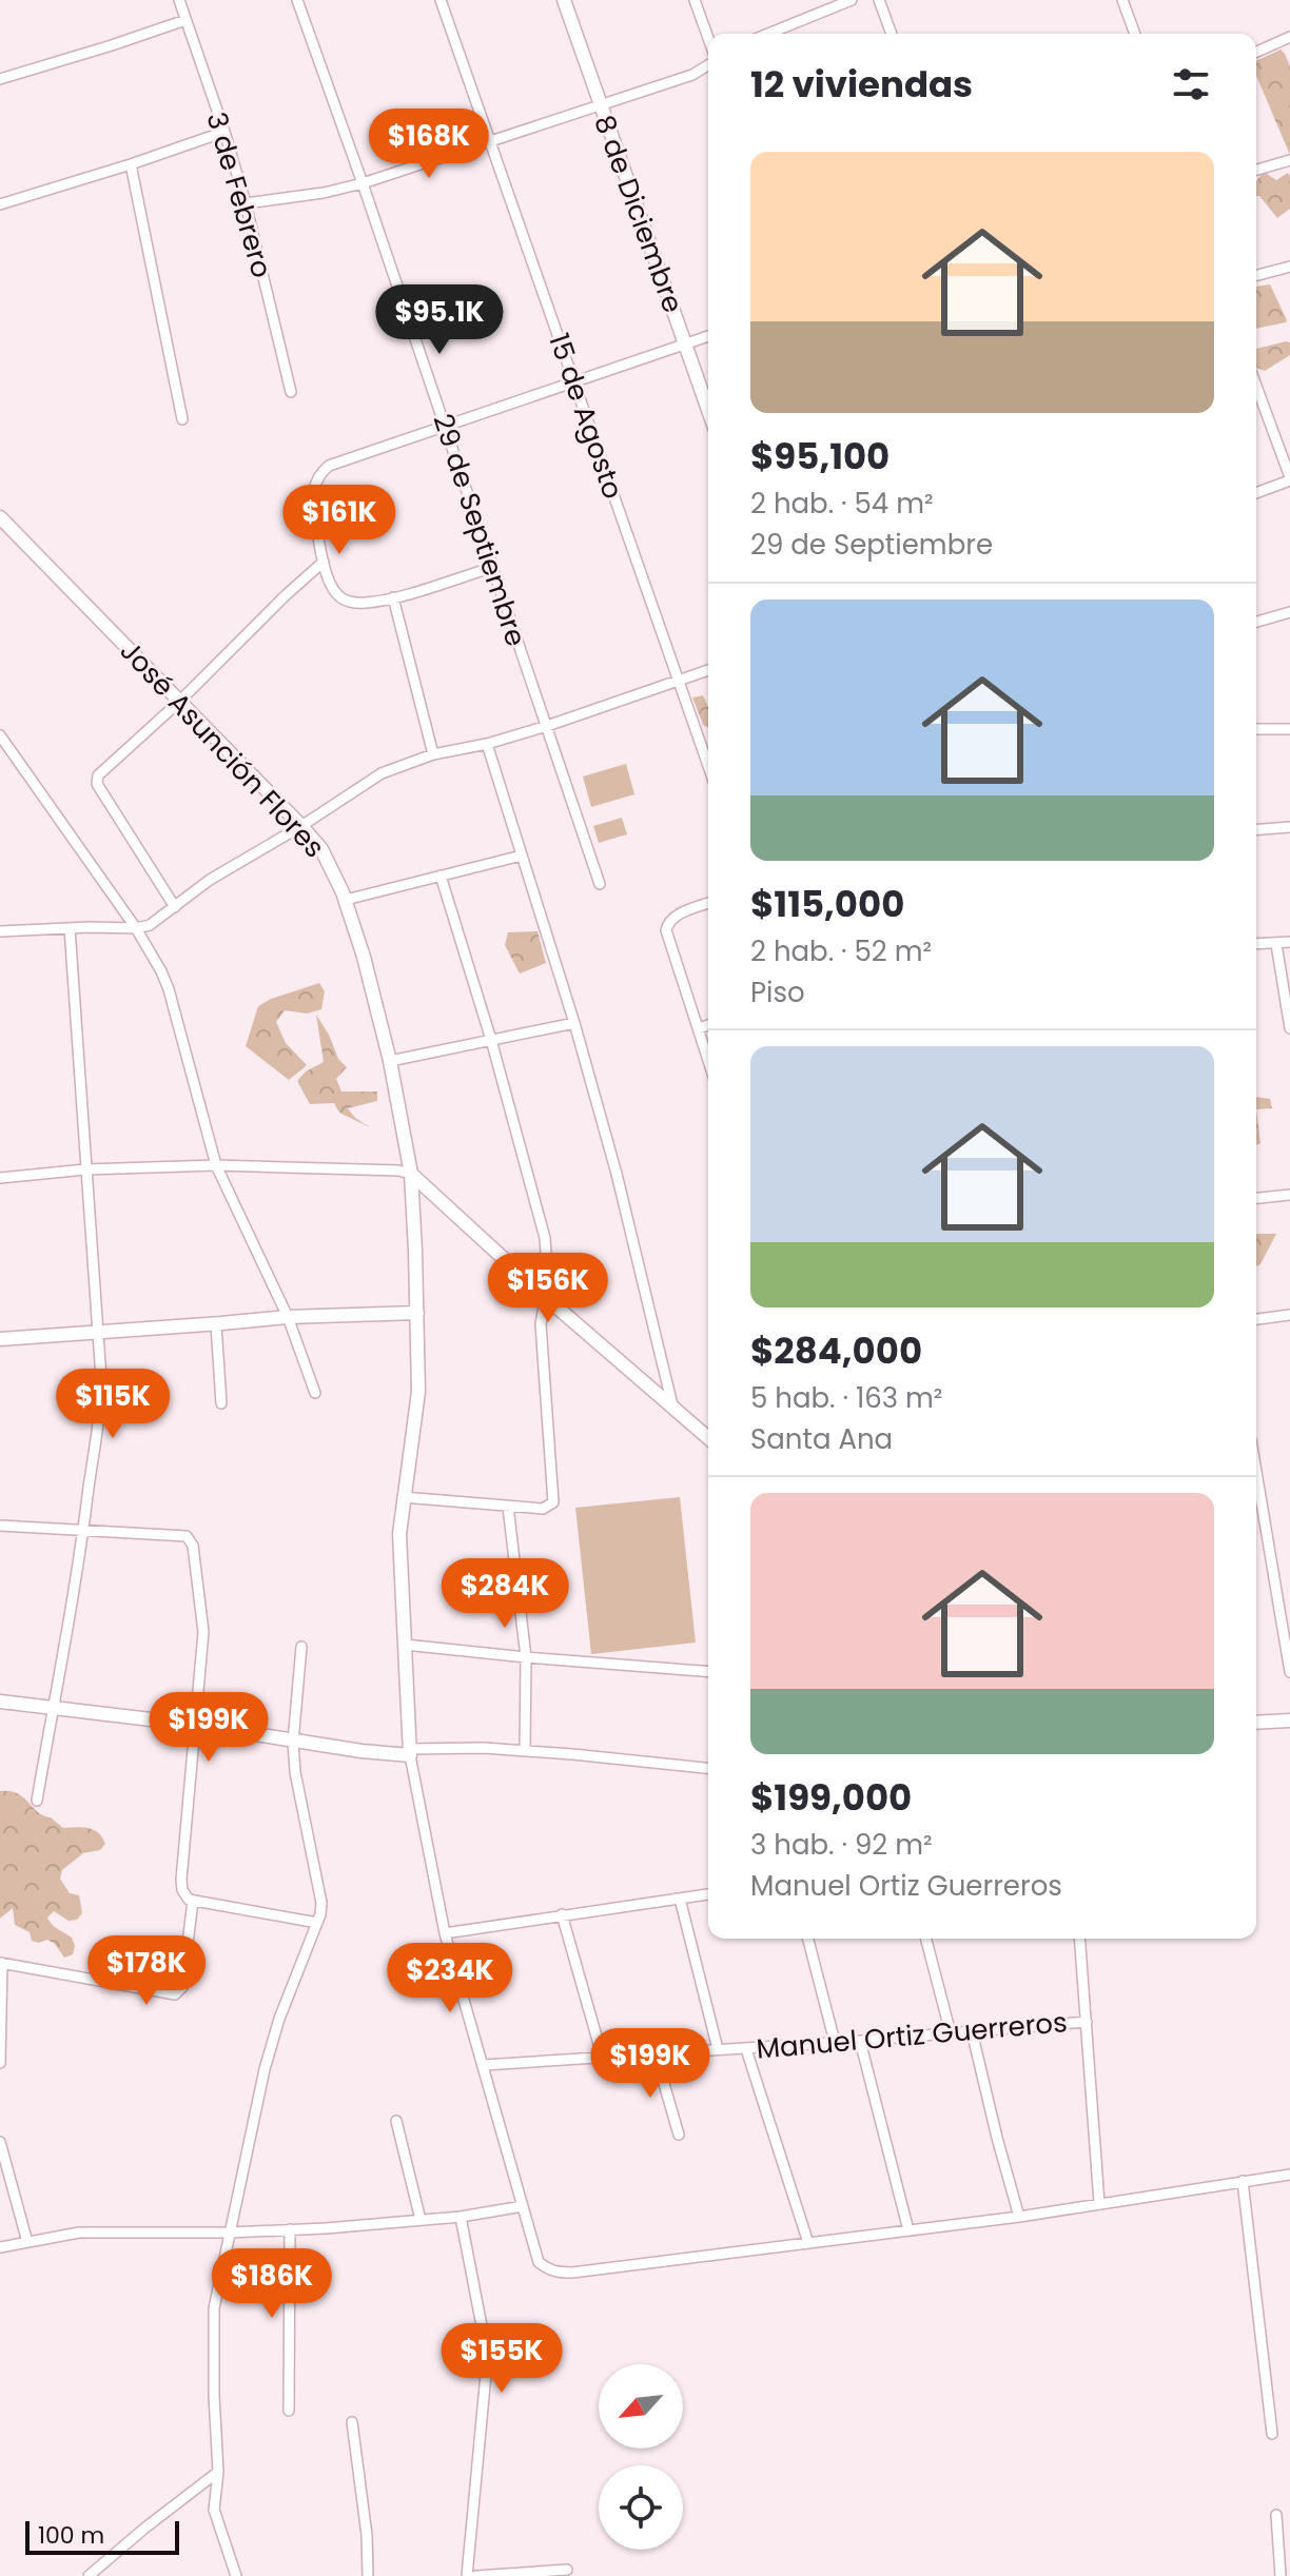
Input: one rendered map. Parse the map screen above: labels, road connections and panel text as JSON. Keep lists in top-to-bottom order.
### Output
{
  "streets": {
    "street": [
      "3 de Febrero",
      "8 de Diciembre",
      "15 de Agosto",
      "29 de Septiembre",
      "José Asunción Flores",
      "Manuel Ortiz Guerreros"
    ]
  },
  "crossings": [
    ["José Asunción Flores", "Manuel Ortiz Guerreros"]
  ],
  "scale_bar": "100 m",
  "north": "bottom left",
  "page": {
    "heading": "12 viviendas",
    "price": [
      "$168K",
      "$95.1K",
      "$161K",
      "$156K",
      "$115K",
      "$284K",
      "$199K",
      "$178K",
      "$234K",
      "$199K",
      "$186K",
      "$155K"
    ],
    "list": [
      {
        "name": "$95,100",
        "note": "2 hab. · 54 m² · 29 de Septiembre"
      },
      {
        "name": "$115,000",
        "note": "2 hab. · 52 m² · Piso"
      },
      {
        "name": "$284,000",
        "note": "5 hab. · 163 m² · Santa Ana"
      },
      {
        "name": "$199,000",
        "note": "3 hab. · 92 m² · Manuel Ortiz Guerreros"
      }
    ],
    "scale": "100 m"
  }
}
